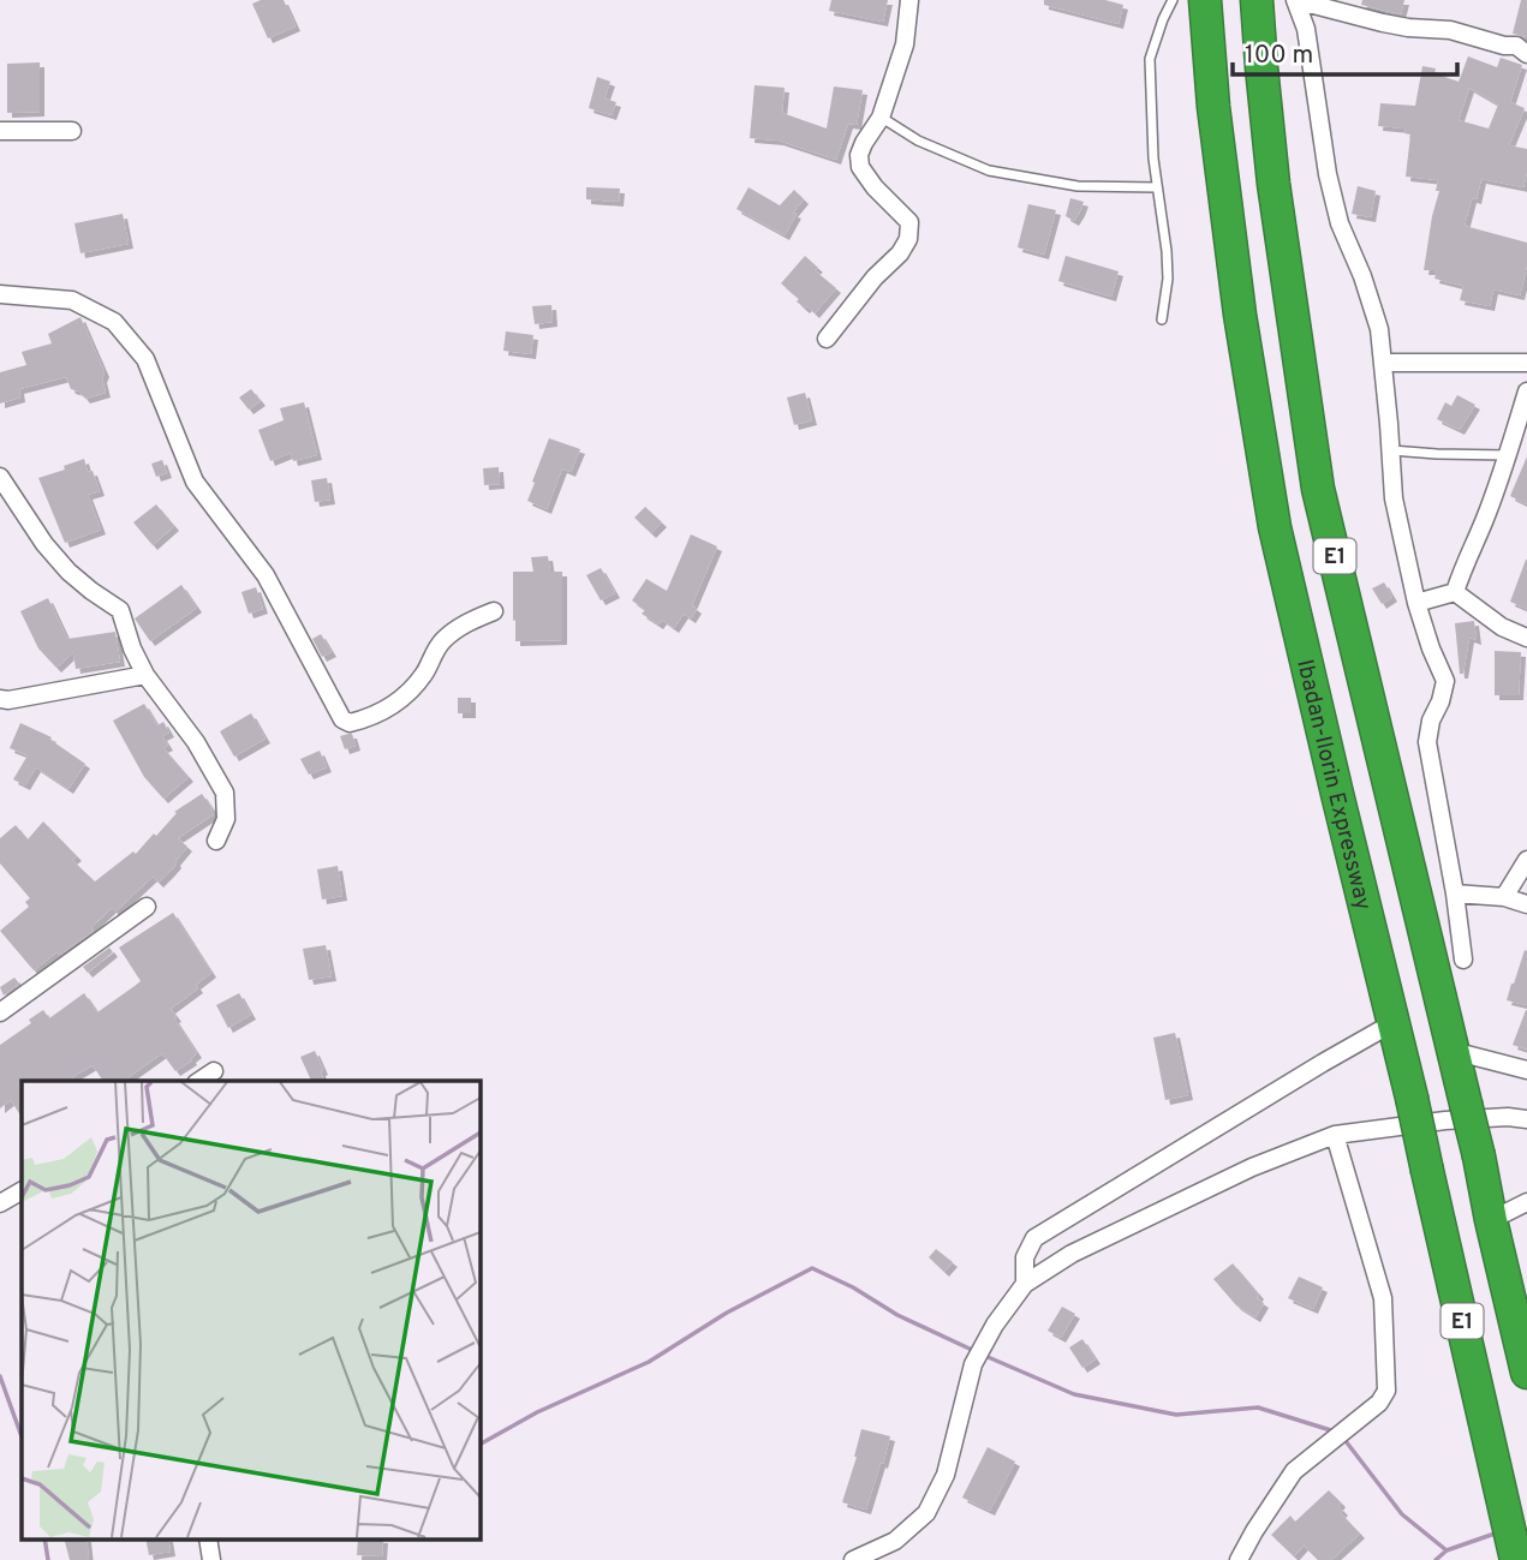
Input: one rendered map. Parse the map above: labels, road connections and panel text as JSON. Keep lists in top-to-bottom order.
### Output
{
  "streets": {
    "highway": ["E1", "Ibadan-Ilorin Expressway"]
  },
  "scale_bar": "100 m"
}
